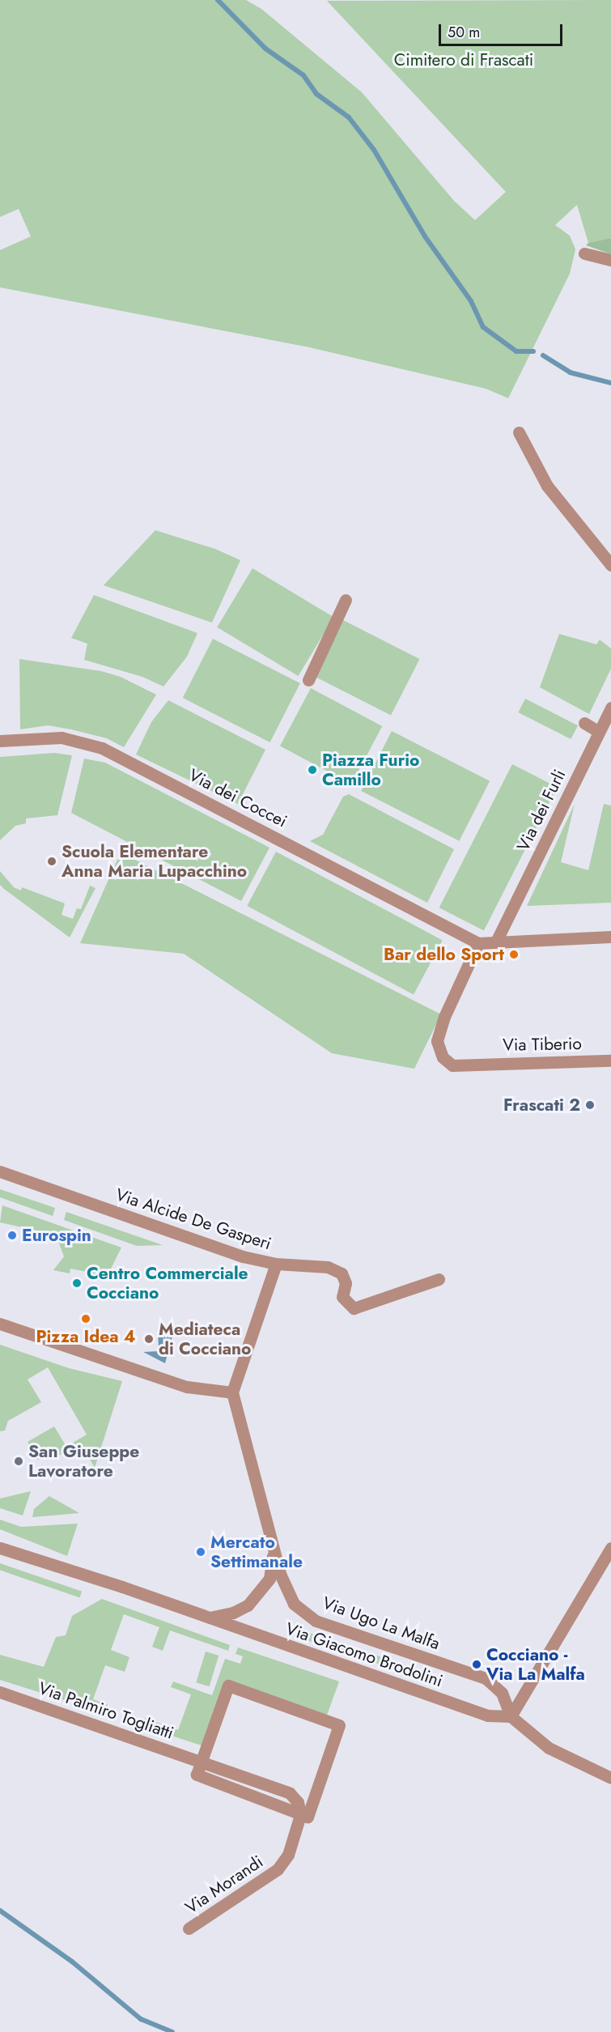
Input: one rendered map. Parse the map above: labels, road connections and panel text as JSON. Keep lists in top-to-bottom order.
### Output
{
  "streets": {
    "street": [
      "Via dei Coccei",
      "Via dei Furli",
      "Via Tiberio",
      "Via Alcide De Gasperi",
      "Via Ugo La Malfa",
      "Via Giacomo Brodolini",
      "Via Palmiro Togliatti",
      "Via Morandi"
    ]
  },
  "crossings": [
    ["Via dei Coccei", "Via Tiberio"],
    ["Via Alcide De Gasperi", "Via Ugo La Malfa"],
    ["Via Ugo La Malfa", "Via Giacomo Brodolini"]
  ],
  "parks": ["Cimitero di Frascati"],
  "places": [
    "Piazza Furio Camillo",
    "Scuola Elementare Anna Maria Lupacchino",
    "Bar dello Sport",
    "Frascati 2",
    "Eurospin",
    "Centro Commerciale Cocciano",
    "Pizza Idea 4",
    "Mediateca di Cocciano",
    "San Giuseppe Lavoratore",
    "Mercato Settimanale",
    "Cocciano - Via La Malfa"
  ],
  "scale_bar": "50 m"
}
